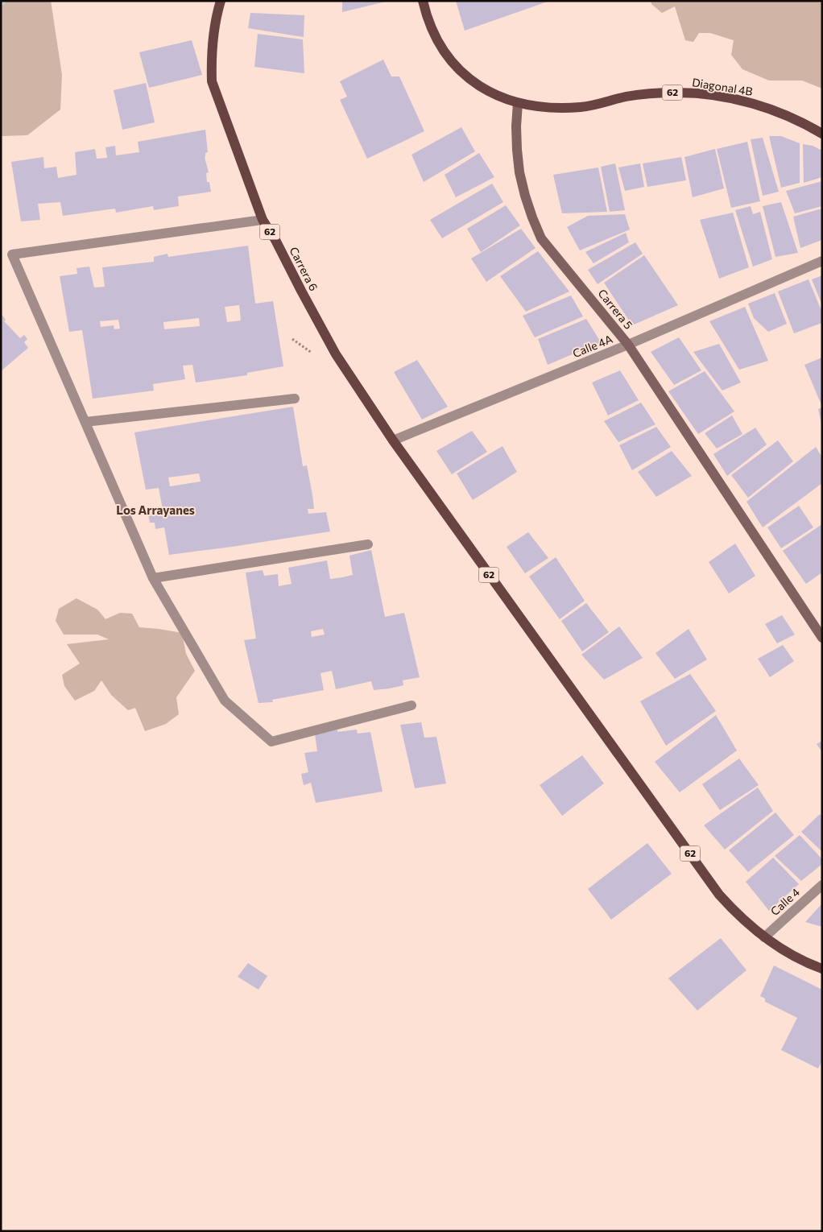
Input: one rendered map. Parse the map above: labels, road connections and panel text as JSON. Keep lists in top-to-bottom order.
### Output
{
  "streets": {
    "main road": ["Diagonal 4B", "62", "Carrera 6"],
    "street": ["Carrera 5", "Calle 4A", "Calle 4"]
  },
  "crossings": [
    ["Diagonal 4B", "62"],
    ["Diagonal 4B", "Carrera 5"],
    ["62", "Carrera 6"],
    ["62", "Carrera 5"],
    ["62", "Calle 4A"],
    ["62", "Calle 4"],
    ["Carrera 6", "Calle 4A"],
    ["Carrera 5", "Calle 4A"]
  ],
  "districts": ["Los Arrayanes"]
}
